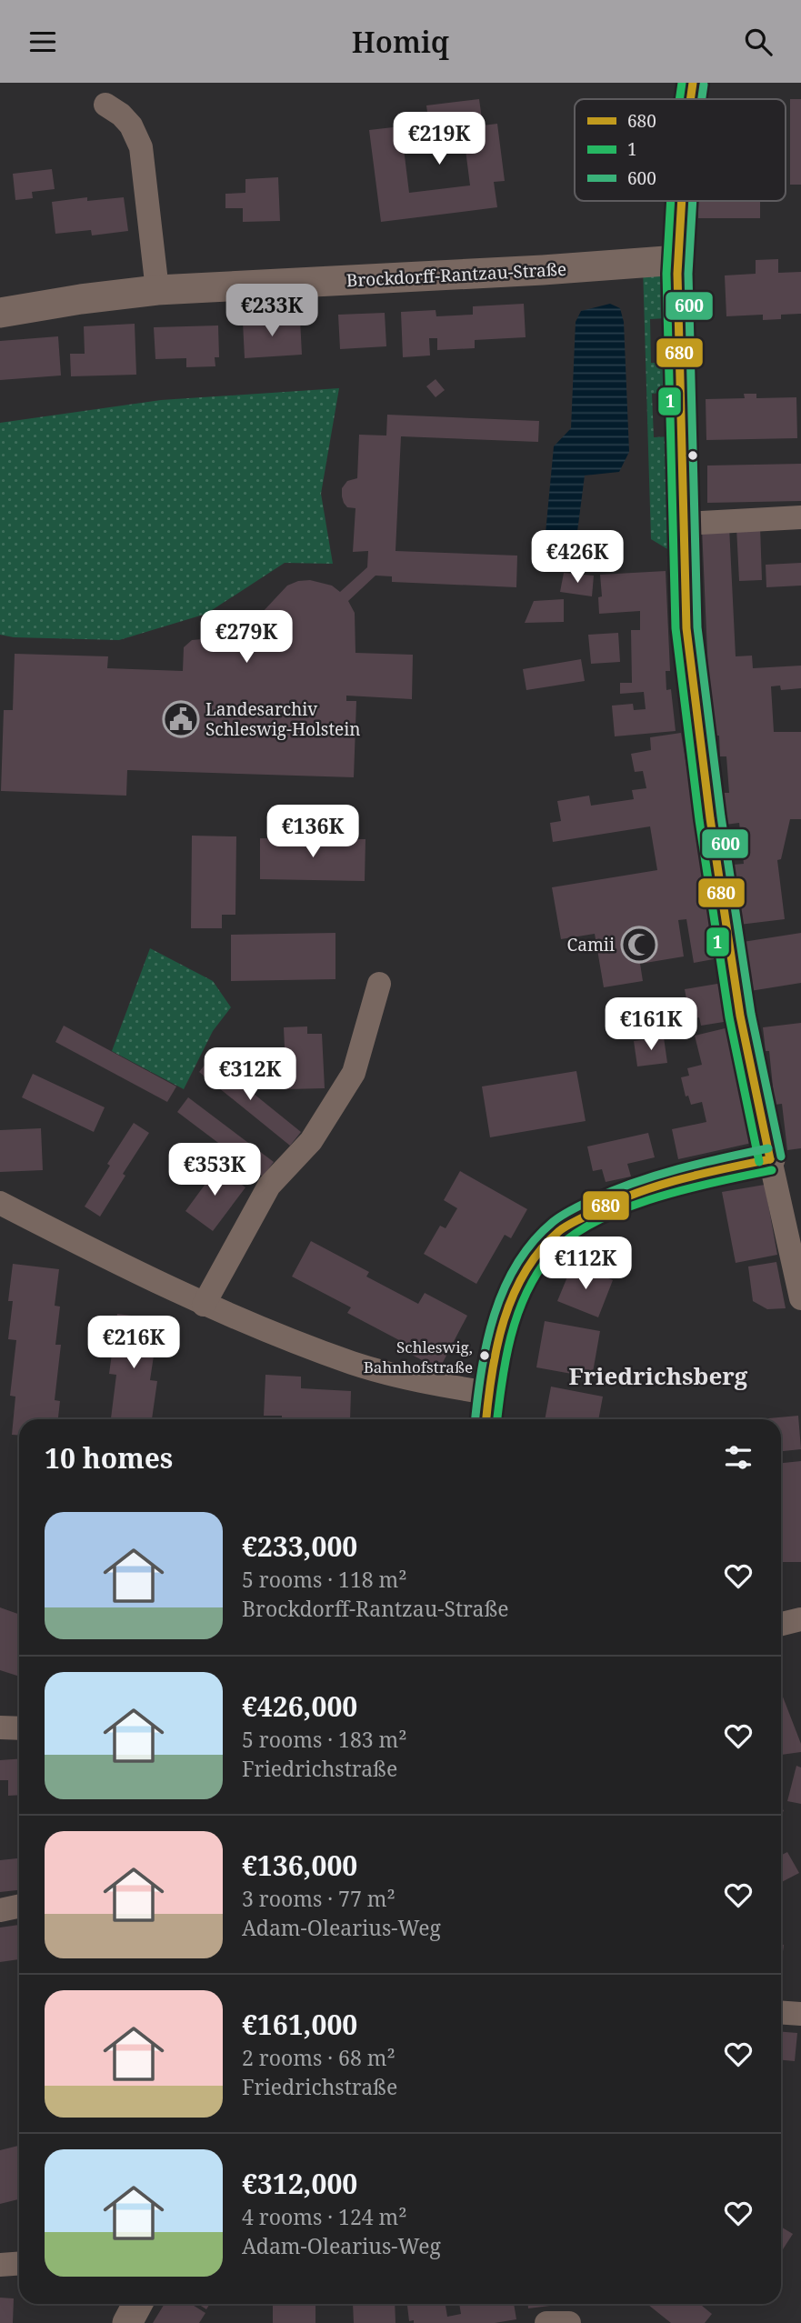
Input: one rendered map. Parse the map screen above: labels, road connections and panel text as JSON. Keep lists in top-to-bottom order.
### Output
{
  "streets": {
    "street": ["Brockdorff-Rantzau-Straße"]
  },
  "districts": ["Friedrichsberg"],
  "places": {
    "public building": ["Landesarchiv Schleswig-Holstein"],
    "mosque": ["Camii"],
    "other": ["Schleswig, Bahnhofstraße"]
  },
  "lines": ["transit line 680", "transit line 1", "transit line 600"],
  "legend": ["680", "1", "600"],
  "page": {
    "header": "Homiq",
    "price": [
      "€219K",
      "€233K",
      "€426K",
      "€279K",
      "€136K",
      "€161K",
      "€312K",
      "€353K",
      "€112K",
      "€216K"
    ],
    "heading": "10 homes",
    "list": [
      {
        "name": "€233,000",
        "note": "5 rooms · 118 m² · Brockdorff-Rantzau-Straße"
      },
      {
        "name": "€426,000",
        "note": "5 rooms · 183 m² · Friedrichstraße"
      },
      {
        "name": "€136,000",
        "note": "3 rooms · 77 m² · Adam-Olearius-Weg"
      },
      {
        "name": "€161,000",
        "note": "2 rooms · 68 m² · Friedrichstraße"
      },
      {
        "name": "€312,000",
        "note": "4 rooms · 124 m² · Adam-Olearius-Weg"
      }
    ]
  }
}
